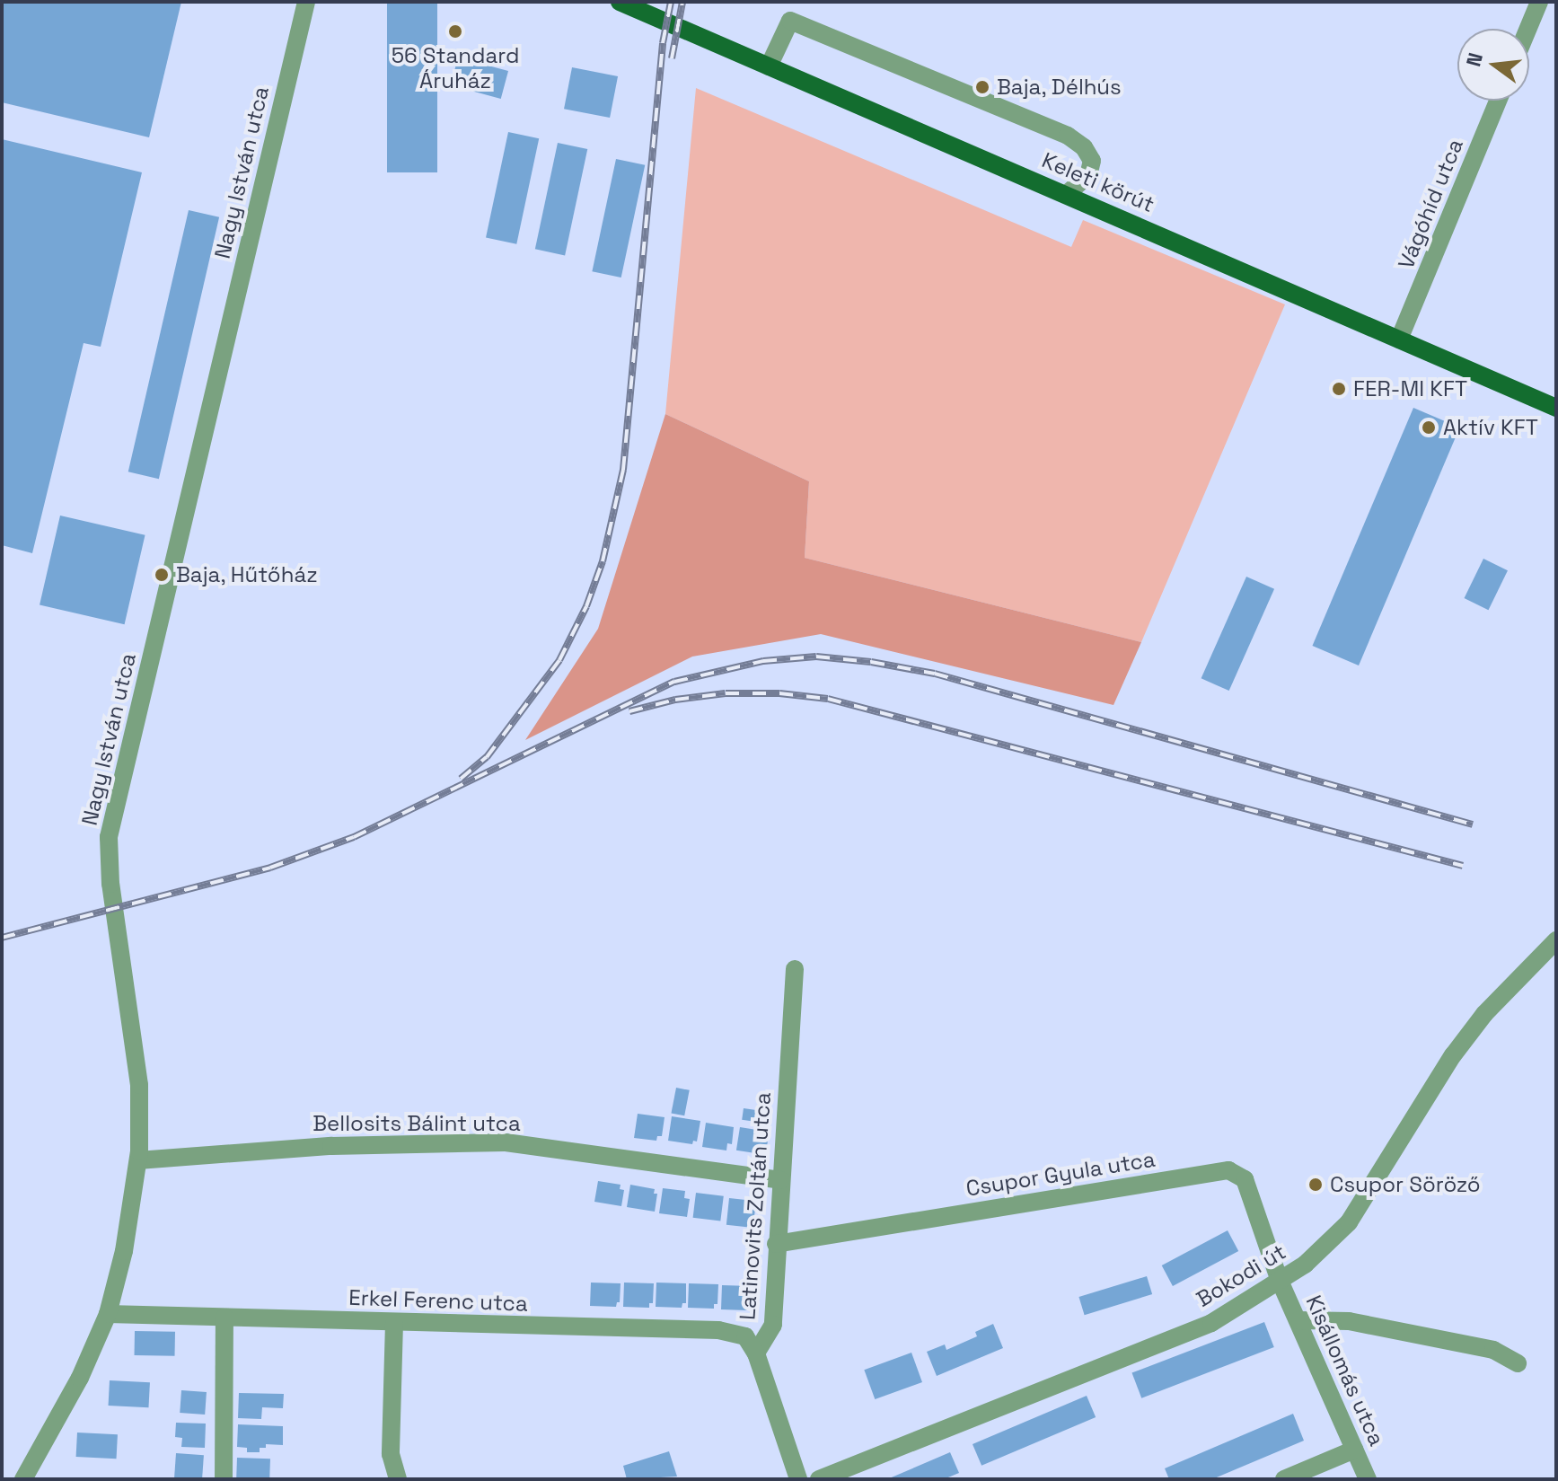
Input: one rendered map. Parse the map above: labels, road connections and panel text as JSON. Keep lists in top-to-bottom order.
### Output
{
  "streets": {
    "main road": ["Keleti körút"],
    "street": [
      "Nagy István utca",
      "Vágóhíd utca",
      "Bellosits Bálint utca",
      "Csupor Gyula utca",
      "Latinovits Zoltán utca",
      "Bokodi út",
      "Erkel Ferenc utca",
      "Kisállomás utca"
    ]
  },
  "crossings": [
    ["Nagy István utca", "Bellosits Bálint utca"],
    ["Nagy István utca", "Erkel Ferenc utca"],
    ["Keleti körút", "Vágóhíd utca"],
    ["Bellosits Bálint utca", "Latinovits Zoltán utca"],
    ["Csupor Gyula utca", "Latinovits Zoltán utca"],
    ["Csupor Gyula utca", "Bokodi út"],
    ["Csupor Gyula utca", "Kisállomás utca"],
    ["Latinovits Zoltán utca", "Erkel Ferenc utca"],
    ["Bokodi út", "Kisállomás utca"]
  ],
  "places": [
    "56 Standard Áruház",
    "Baja, Délhús",
    "FER-MI KFT",
    "Aktív KFT",
    "Baja, Hűtőház",
    "Csupor Söröző"
  ],
  "north": "left"
}
